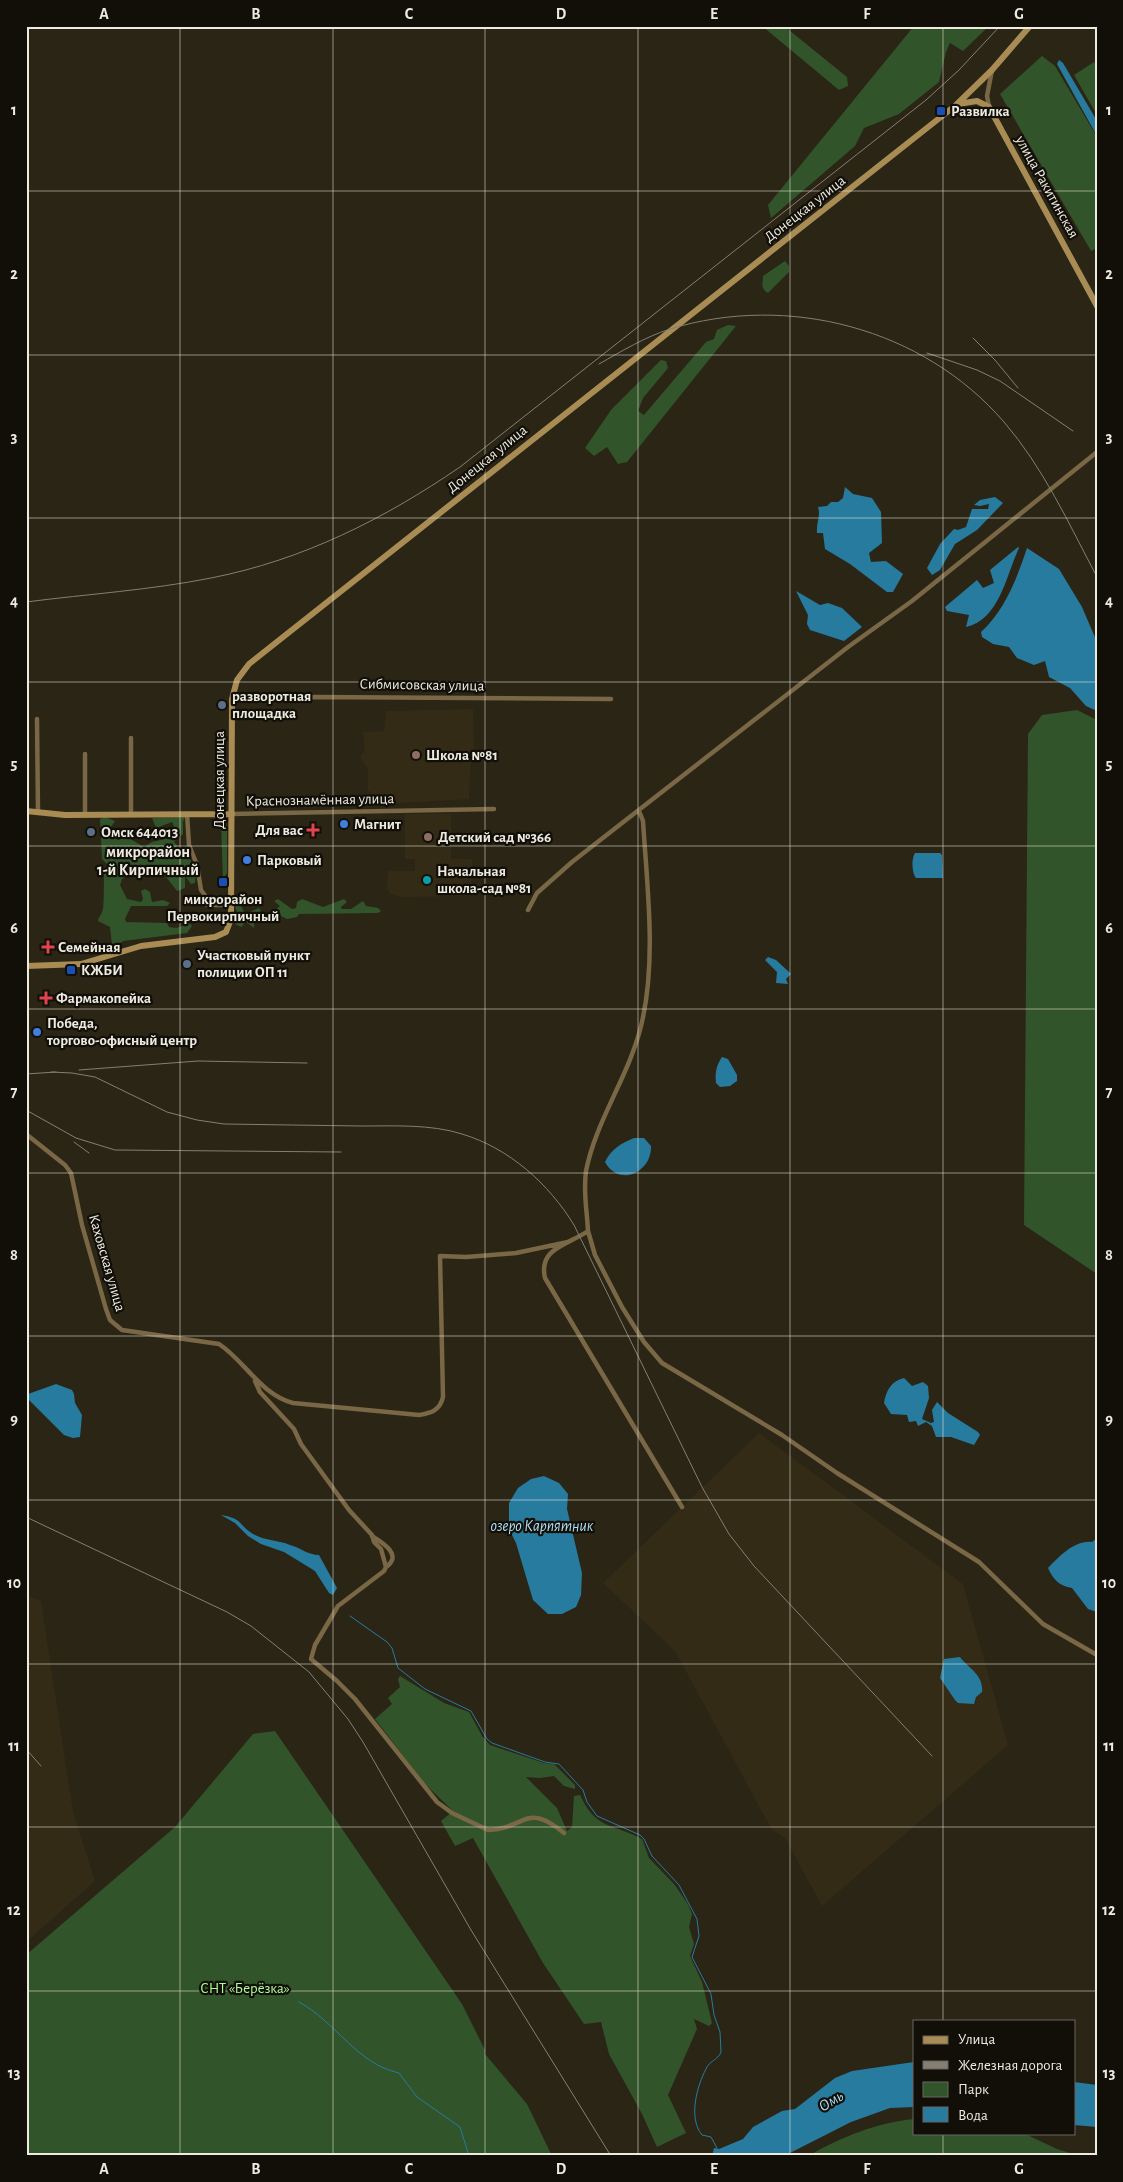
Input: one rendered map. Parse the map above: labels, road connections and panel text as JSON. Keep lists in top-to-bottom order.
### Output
{
  "streets": {
    "main road": ["улица Ракитинская", "Донецкая улица", "Краснознамённая улица"],
    "street": ["Сибмисовская улица", "Каховская улица"]
  },
  "crossings": [
    ["Донецкая улица", "Сибмисовская улица"],
    ["Донецкая улица", "Краснознамённая улица"]
  ],
  "districts": ["микрорайон 1-й Кирпичный"],
  "water": ["озеро Карпятник", "Омь"],
  "parks": ["СНТ «Берёзка»"],
  "places": {
    "transit": ["Развилка", "микрорайон Первокирпичный", "КЖБИ"],
    "other": [
      "разворотная площадка",
      "Школа №81",
      "Магнит",
      "Омск 644013",
      "Детский сад №366",
      "Парковый",
      "Начальная школа-сад №81",
      "Участковый пункт полиции ОП 11",
      "Победа, торгово-офисный центр"
    ],
    "health": ["Для вас", "Семейная", "Фармакопейка"]
  },
  "legend": [
    "Улица",
    "Железная дорога",
    "Парк",
    "Вода"
  ],
  "grid": {
    "columns": [
      "A",
      "B",
      "C",
      "D",
      "E",
      "F",
      "G"
    ],
    "rows": [
      "1",
      "2",
      "3",
      "4",
      "5",
      "6",
      "7",
      "8",
      "9",
      "10",
      "11",
      "12",
      "13"
    ]
  }
}
